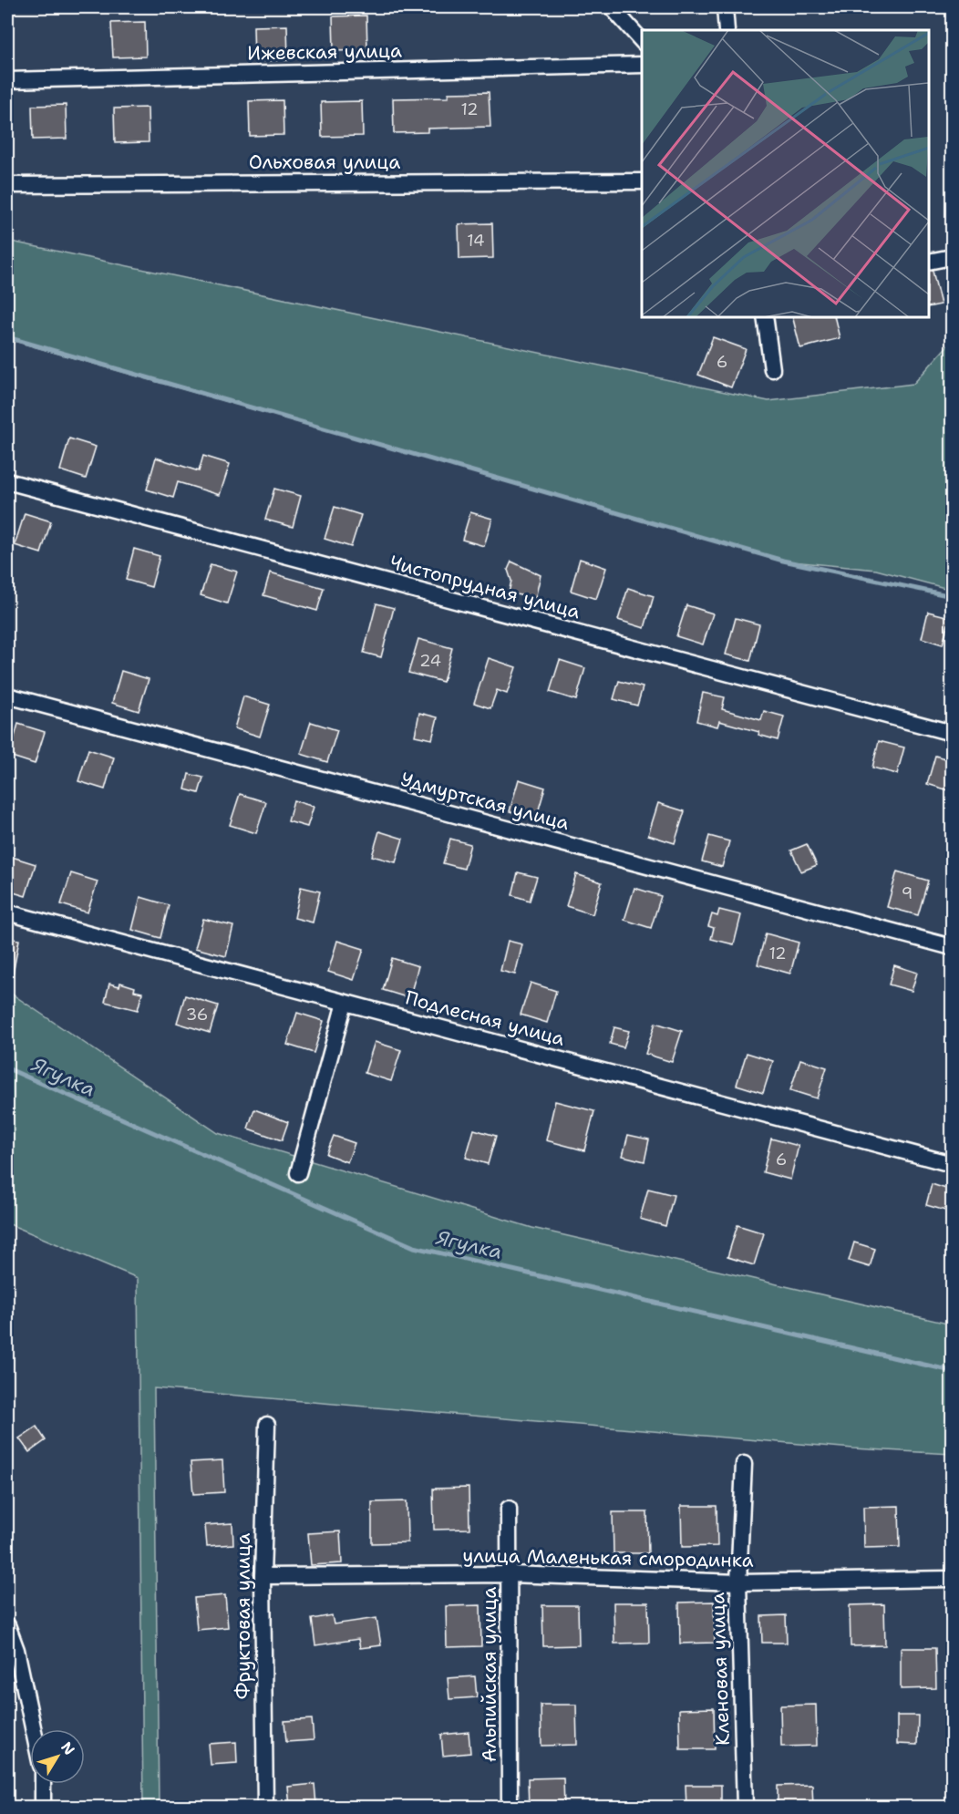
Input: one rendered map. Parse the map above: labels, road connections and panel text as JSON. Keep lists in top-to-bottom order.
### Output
{
  "streets": {
    "street": [
      "Ижевская улица",
      "Ольховая улица",
      "Чистопрудная улица",
      "Удмуртская улица",
      "Подлесная улица",
      "улица Маленькая смородинка",
      "Фруктовая улица",
      "Кленовая улица",
      "Альпийская улица"
    ]
  },
  "crossings": [
    ["улица Маленькая смородинка", "Фруктовая улица"],
    ["улица Маленькая смородинка", "Кленовая улица"],
    ["улица Маленькая смородинка", "Альпийская улица"]
  ],
  "water": ["Ягулка"],
  "house_numbers": [
    "12",
    "14",
    "6",
    "24",
    "9",
    "12",
    "36",
    "6"
  ],
  "north": "top right"
}
